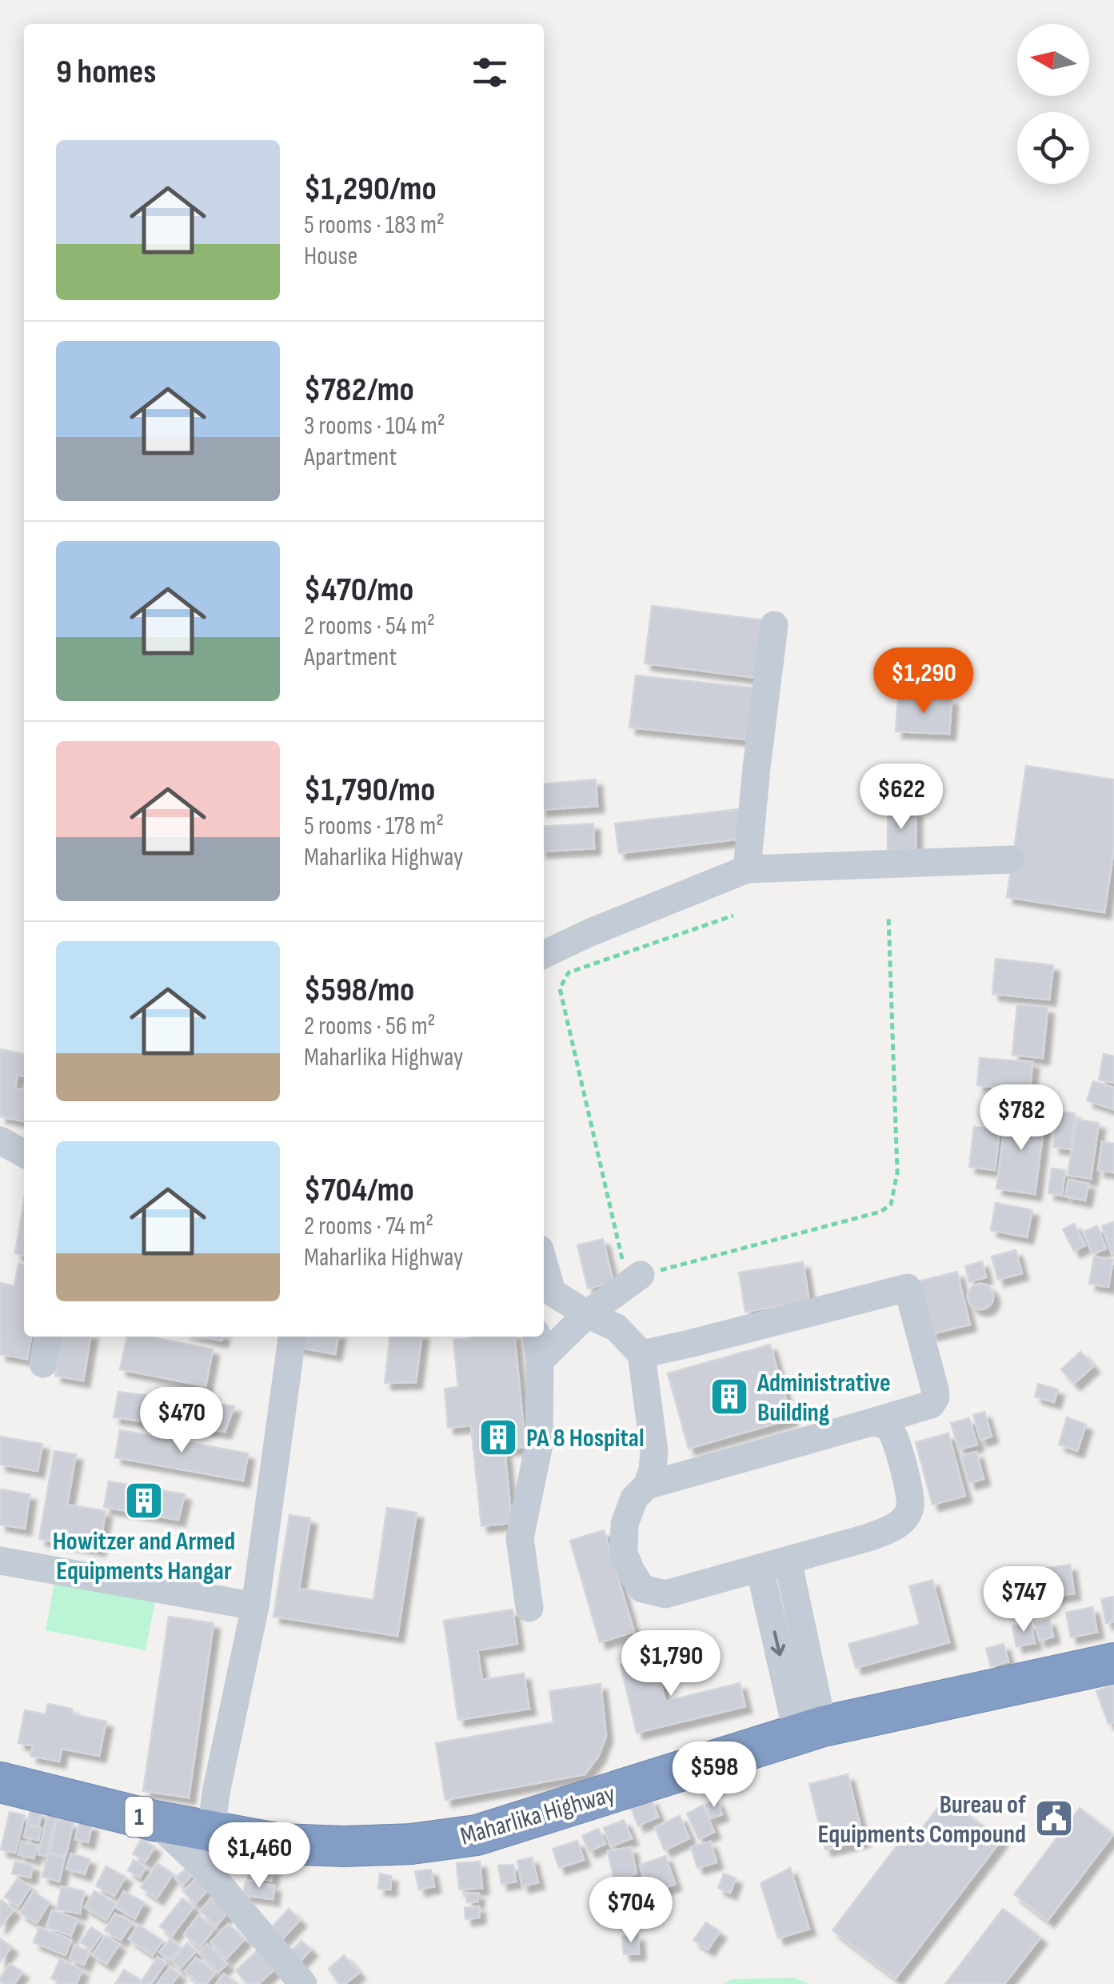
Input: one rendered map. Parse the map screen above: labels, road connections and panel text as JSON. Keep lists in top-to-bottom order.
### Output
{
  "streets": {
    "highway": ["Maharlika Highway", "1"]
  },
  "places": {
    "building": ["Administrative Building", "PA 8 Hospital", "Howitzer and Armed Equipments Hangar"],
    "public building": ["Bureau of Equipments Compound"]
  },
  "north": "left",
  "page": {
    "heading": "9 homes",
    "list": [
      {
        "name": "$1,290/mo",
        "note": "5 rooms · 183 m² · House"
      },
      {
        "name": "$782/mo",
        "note": "3 rooms · 104 m² · Apartment"
      },
      {
        "name": "$470/mo",
        "note": "2 rooms · 54 m² · Apartment"
      },
      {
        "name": "$1,790/mo",
        "note": "5 rooms · 178 m² · Maharlika Highway"
      },
      {
        "name": "$598/mo",
        "note": "2 rooms · 56 m² · Maharlika Highway"
      },
      {
        "name": "$704/mo",
        "note": "2 rooms · 74 m² · Maharlika Highway"
      }
    ],
    "price": [
      "$1,290",
      "$622",
      "$782",
      "$470",
      "$747",
      "$1,790",
      "$598",
      "$1,460",
      "$704"
    ]
  }
}
